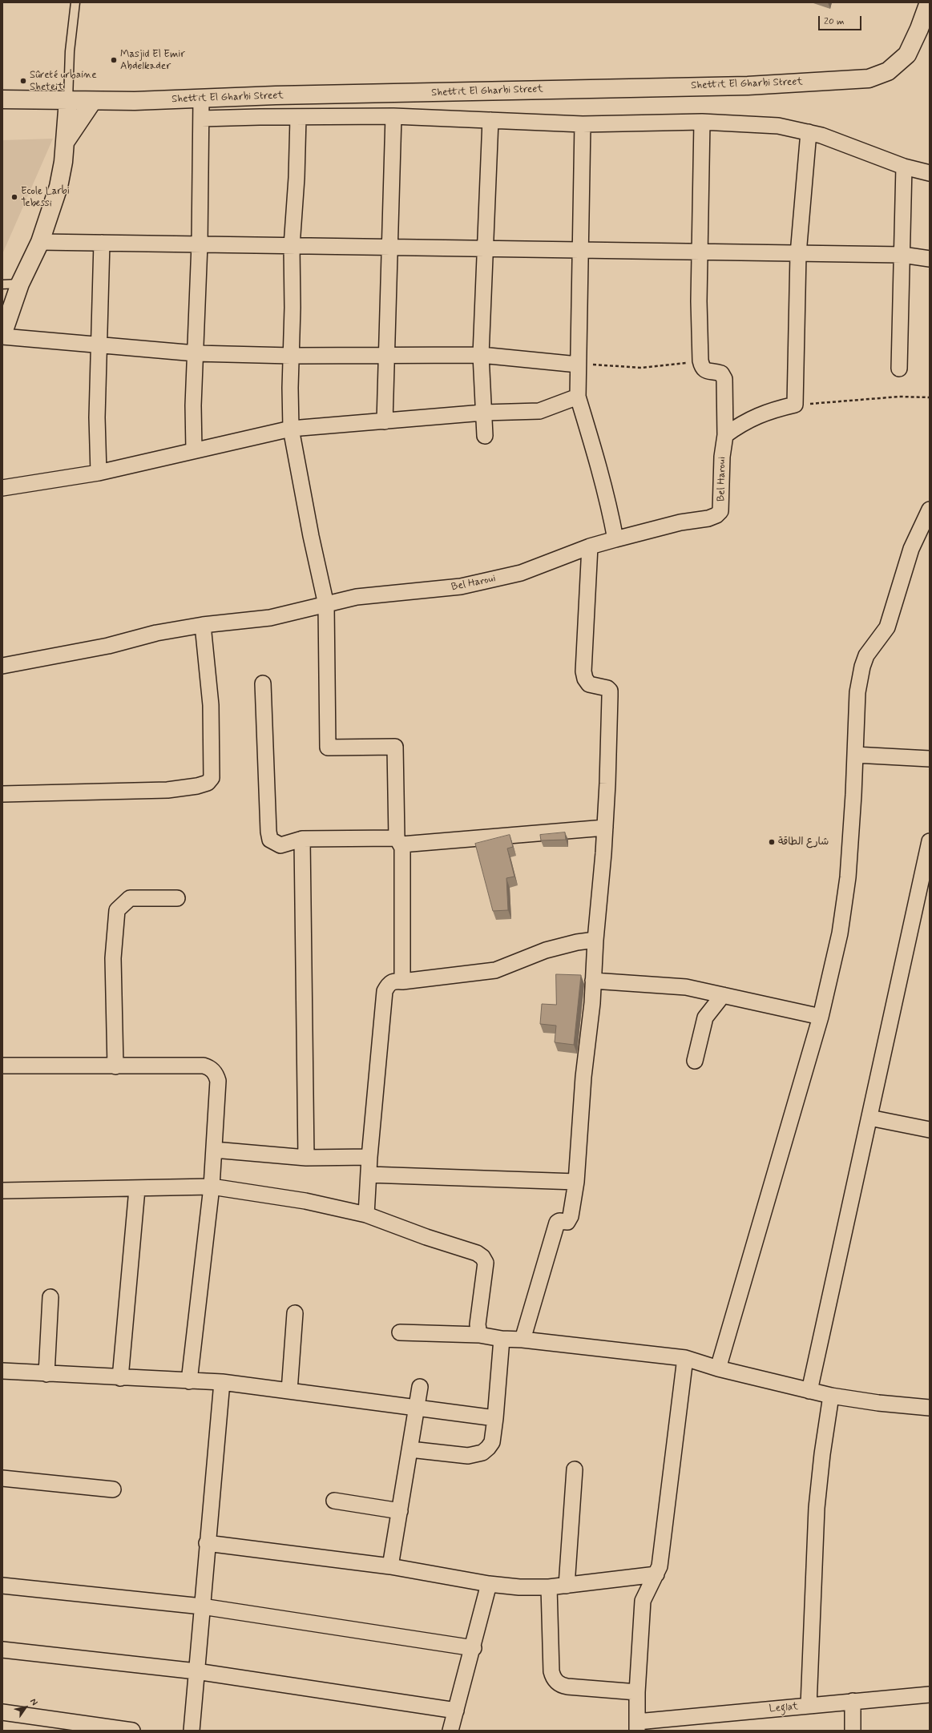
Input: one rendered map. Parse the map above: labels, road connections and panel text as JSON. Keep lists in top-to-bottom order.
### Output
{
  "streets": {
    "street": ["Shettit El Gharbi Street", "Bel Haroui", "Leglat"]
  },
  "places": [
    "Masjid El Emir Abdelkader",
    "Sûreté urbaine Sheteit",
    "Ecole Larbi Tebessi",
    "شارع الطاقة"
  ],
  "scale_bar": "20 m",
  "north": "top right"
}
